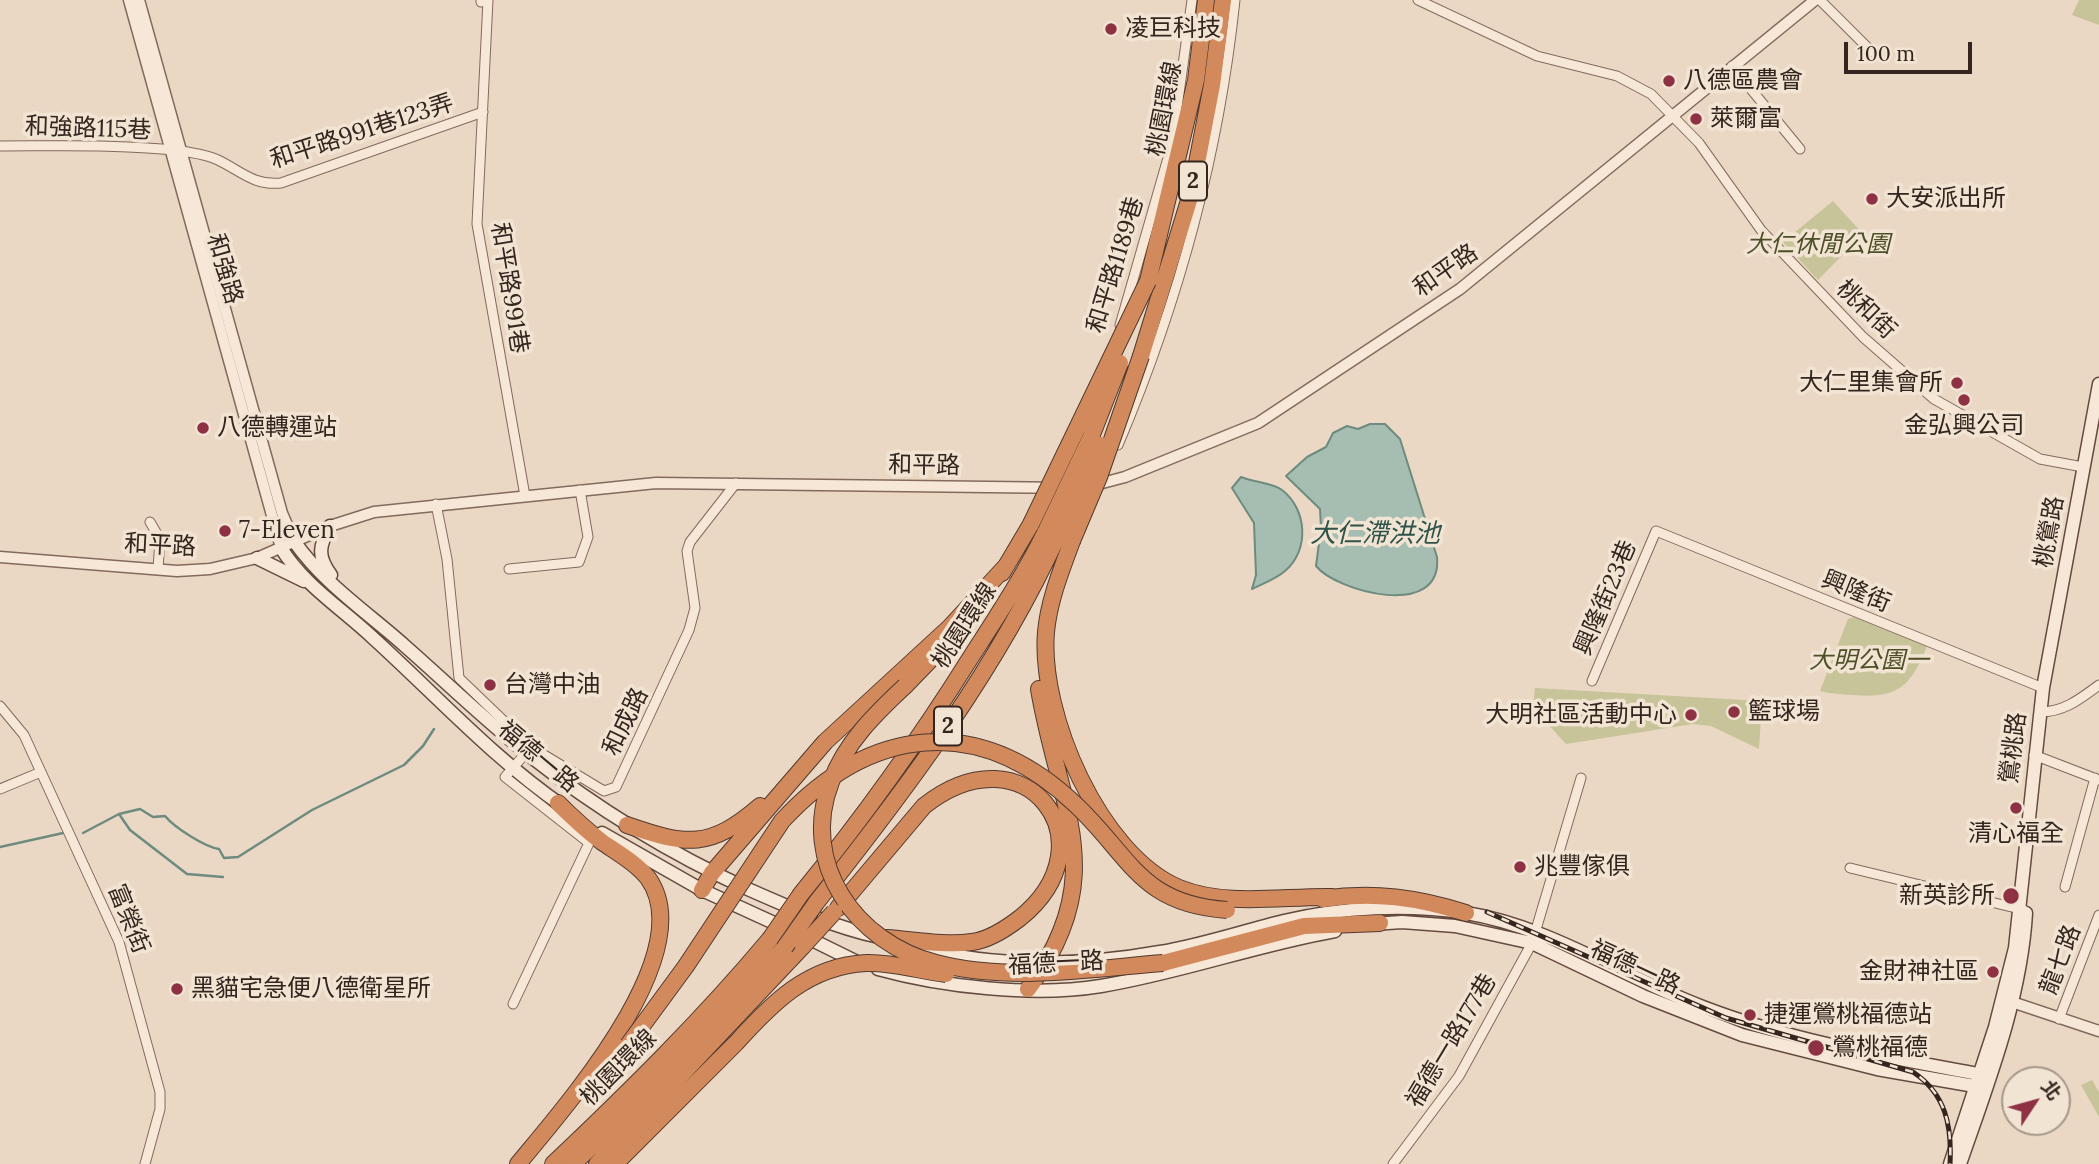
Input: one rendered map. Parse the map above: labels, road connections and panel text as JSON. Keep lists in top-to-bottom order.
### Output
{
  "streets": {
    "highway": ["桃園環線", "2"],
    "main road": ["桃鶯路", "鶯桃路", "福德一路"],
    "street": [
      "和強路115巷",
      "和平路991巷123弄",
      "和平路1189巷",
      "和強路",
      "和平路",
      "和平路991巷",
      "桃和街",
      "興隆街",
      "興隆街23巷",
      "和成路",
      "富榮街",
      "龍七路",
      "福德一路177巷"
    ]
  },
  "crossings": [
    ["和強路115巷", "和平路991巷123弄"],
    ["和強路115巷", "和強路"],
    ["和平路991巷123弄", "和強路"],
    ["和平路991巷123弄", "和平路991巷"],
    ["和平路1189巷", "和平路"],
    ["和強路", "和平路"],
    ["和強路", "福德一路"],
    ["和平路", "和平路991巷"],
    ["和平路", "桃和街"],
    ["和平路", "和成路"],
    ["和平路", "福德一路"],
    ["桃和街", "桃鶯路"],
    ["桃鶯路", "興隆街"],
    ["桃鶯路", "鶯桃路"],
    ["興隆街", "興隆街23巷"],
    ["興隆街", "鶯桃路"],
    ["和成路", "福德一路"],
    ["鶯桃路", "福德一路"],
    ["福德一路", "福德一路177巷"]
  ],
  "water": ["大仁滯洪池"],
  "parks": ["大仁休閒公園", "大明公園一"],
  "places": [
    "凌巨科技",
    "八德區農會",
    "萊爾富",
    "大安派出所",
    "大仁里集會所",
    "金弘興公司",
    "八德轉運站",
    "7-Eleven",
    "台灣中油",
    "籃球場",
    "大明社區活動中心",
    "清心福全",
    "兆豐傢俱",
    "新英診所",
    "金財神社區",
    "黑貓宅急便八德衛星所",
    "捷運鶯桃福德站",
    "鶯桃福德"
  ],
  "scale_bar": "100 m",
  "north": "top right"
}
